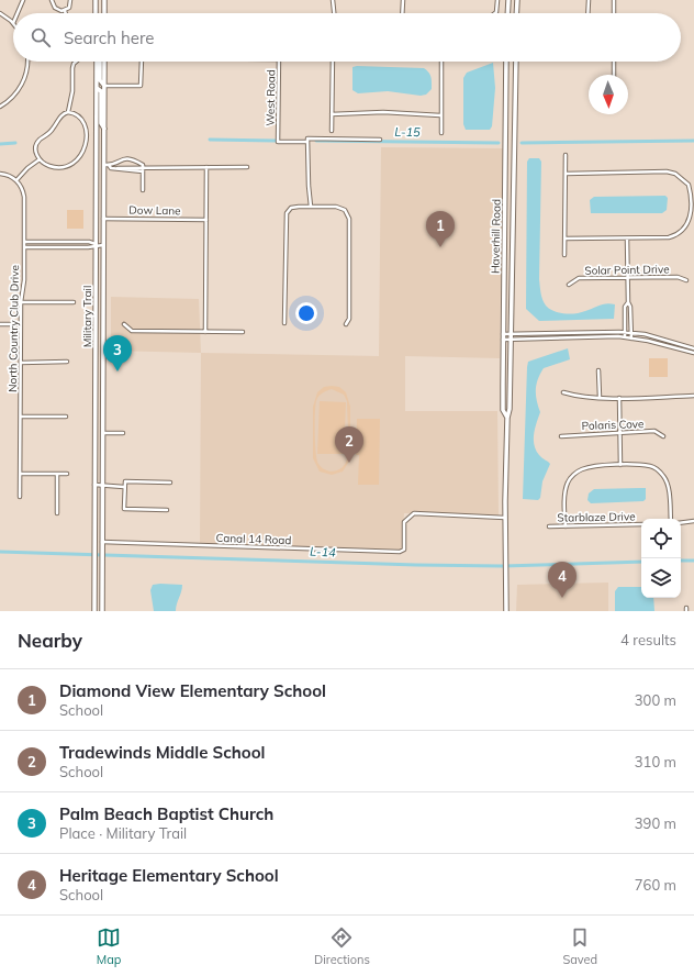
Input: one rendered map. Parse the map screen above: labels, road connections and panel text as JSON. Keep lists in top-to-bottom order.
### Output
{
  "streets": {
    "main road": ["Haverhill Road", "Military Trail"],
    "street": [
      "West Road",
      "Dow Lane",
      "Solar Point Drive",
      "North Country Club Drive",
      "Polaris Cove",
      "Starblaze Drive",
      "Canal 14 Road"
    ]
  },
  "crossings": [
    ["Dow Lane", "Military Trail"],
    ["Haverhill Road", "Canal 14 Road"],
    ["Military Trail", "Canal 14 Road"]
  ],
  "water": ["L-15", "L-14"],
  "north": "bottom",
  "page": {
    "search": "Search here",
    "pins": [
      "1",
      "3",
      "2",
      "4"
    ],
    "heading": ["Nearby", "4 results"],
    "list": [
      {
        "mark": "1",
        "name": "Diamond View Elementary School",
        "note": "School",
        "value": "300 m"
      },
      {
        "mark": "2",
        "name": "Tradewinds Middle School",
        "note": "School",
        "value": "310 m"
      },
      {
        "mark": "3",
        "name": "Palm Beach Baptist Church",
        "note": "Place · Military Trail",
        "value": "390 m"
      },
      {
        "mark": "4",
        "name": "Heritage Elementary School",
        "note": "School",
        "value": "760 m"
      }
    ],
    "nav": ["Map", "Directions", "Saved"]
  }
}
